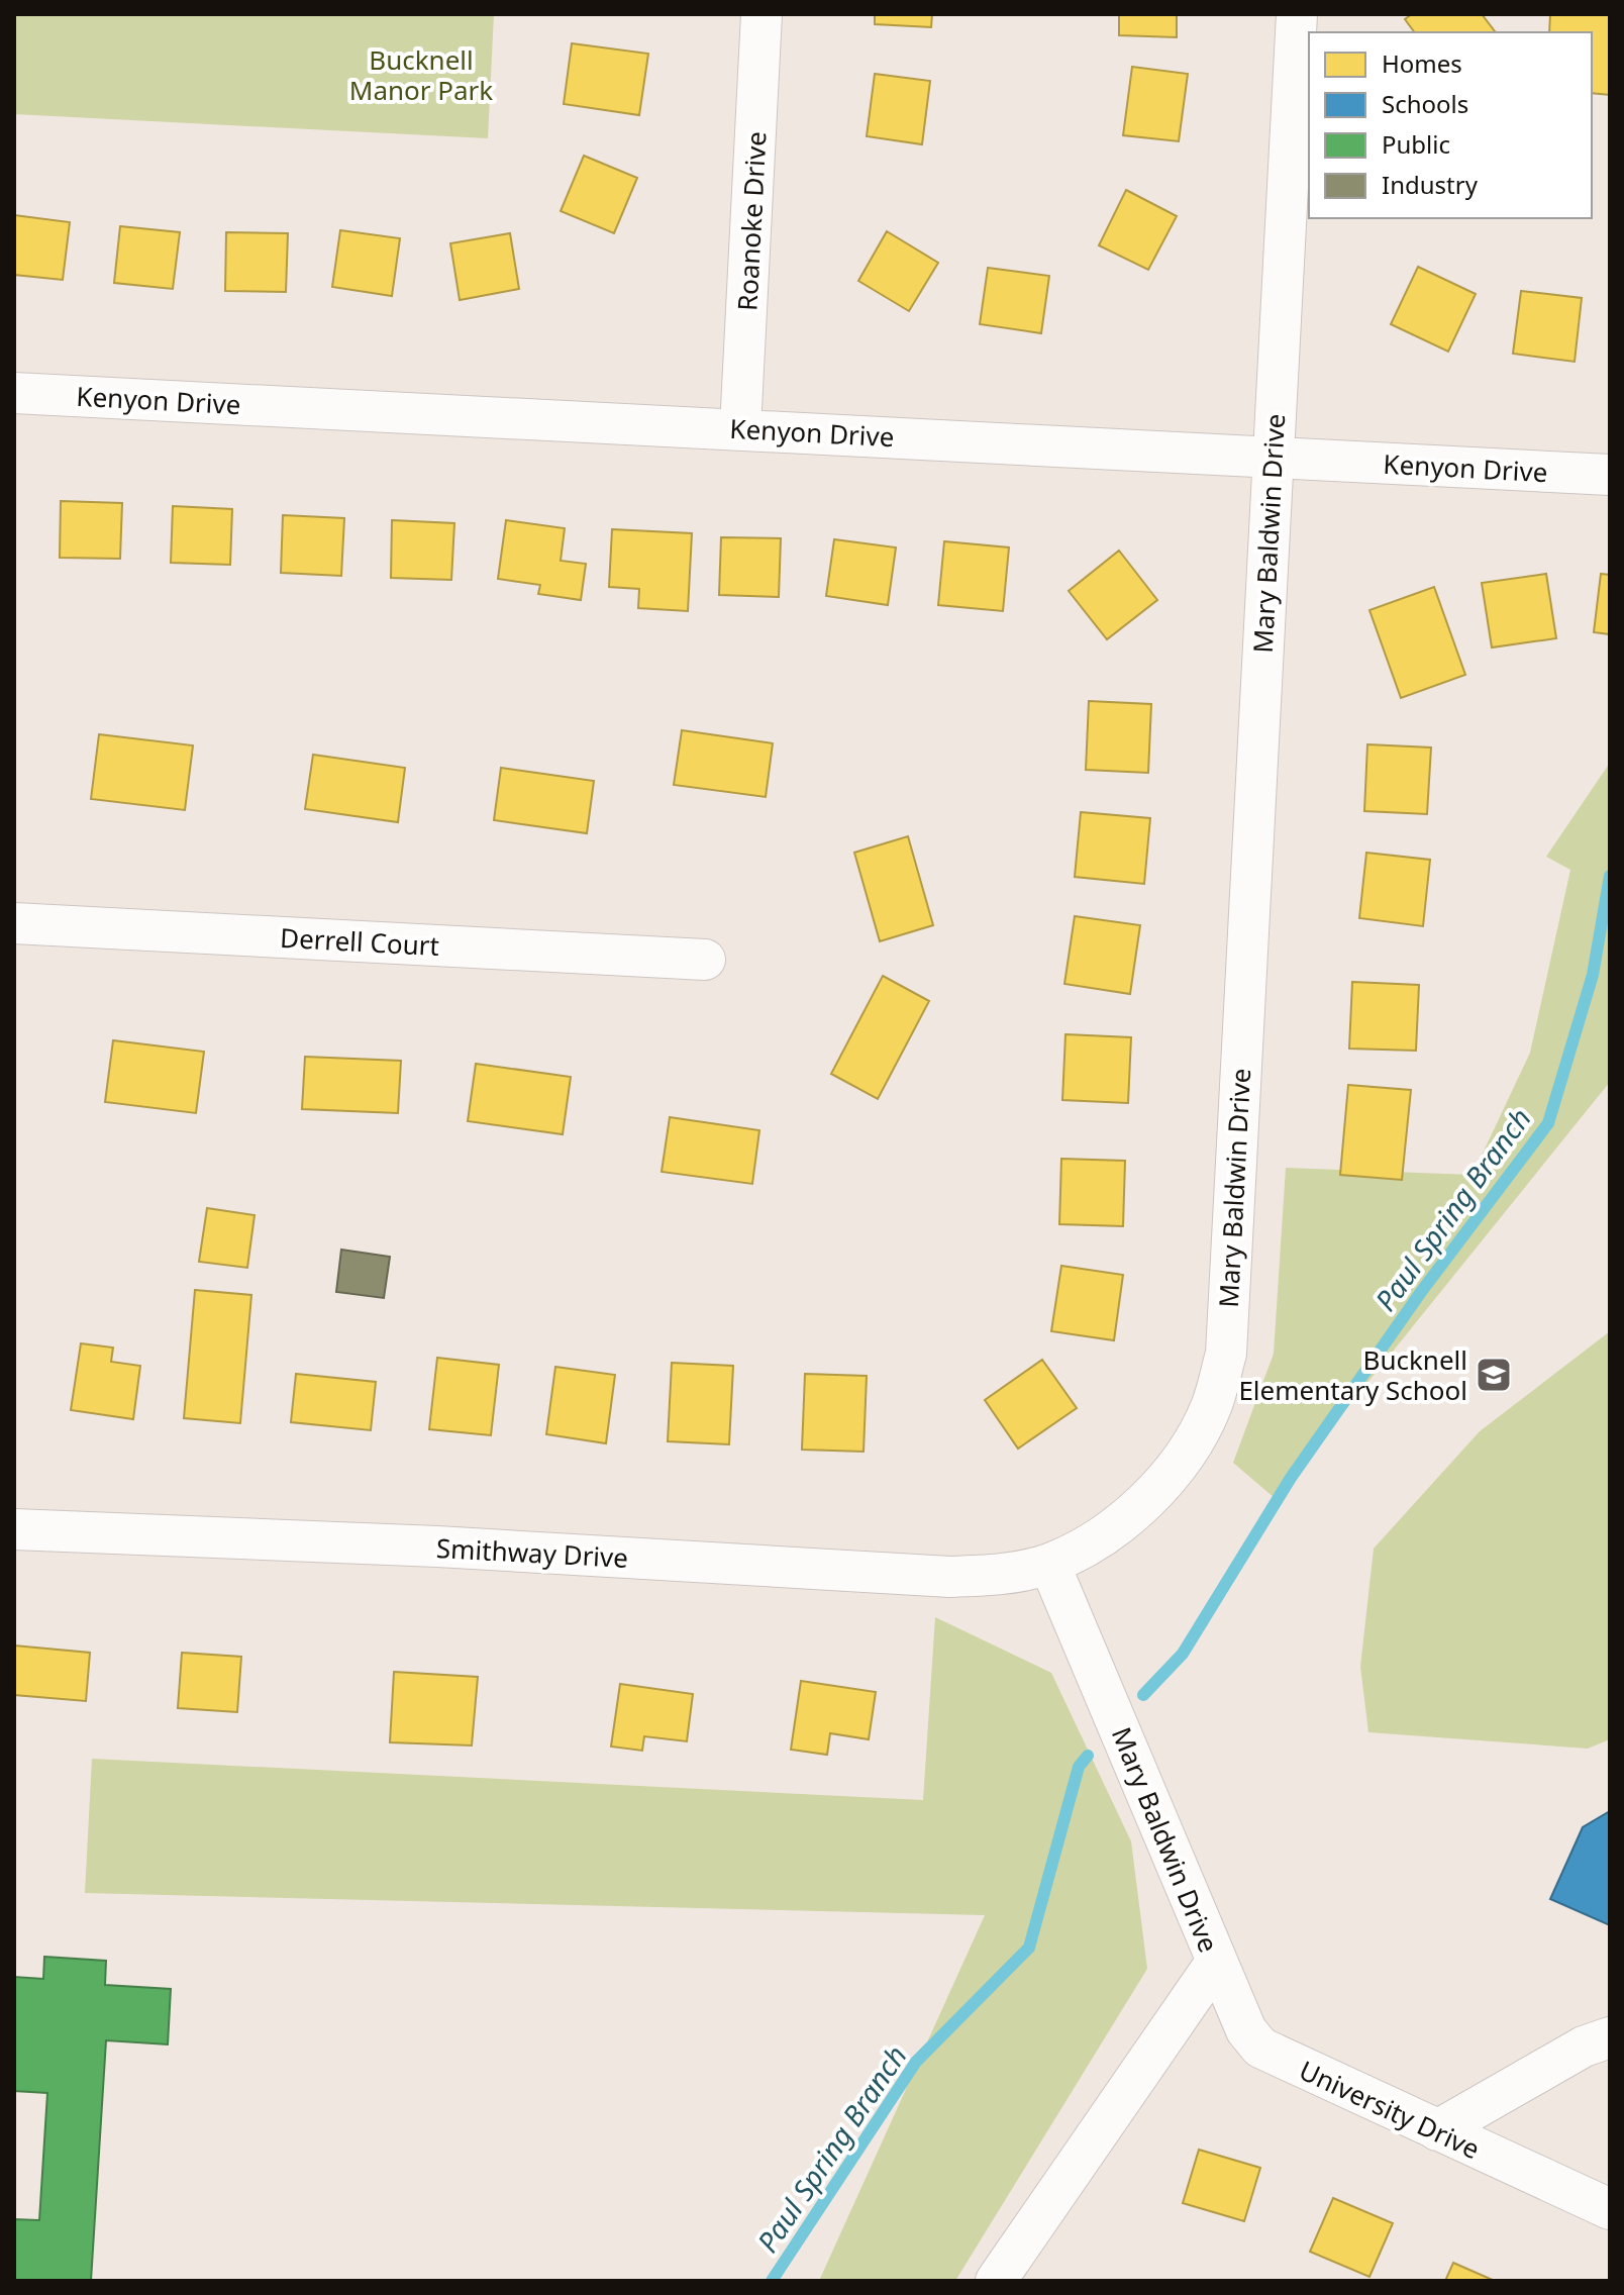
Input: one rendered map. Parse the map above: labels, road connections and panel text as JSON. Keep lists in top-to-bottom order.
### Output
{
  "streets": {
    "street": [
      "Roanoke Drive",
      "Kenyon Drive",
      "Mary Baldwin Drive",
      "Derrell Court",
      "Smithway Drive",
      "University Drive"
    ]
  },
  "crossings": [
    ["Roanoke Drive", "Kenyon Drive"],
    ["Kenyon Drive", "Mary Baldwin Drive"],
    ["Mary Baldwin Drive", "Smithway Drive"],
    ["Mary Baldwin Drive", "University Drive"]
  ],
  "water": ["Paul Spring Branch"],
  "parks": ["Bucknell Manor Park"],
  "places": {
    "school or university": ["Bucknell Elementary School"]
  },
  "legend": [
    "Homes",
    "Schools",
    "Public",
    "Industry"
  ]
}
